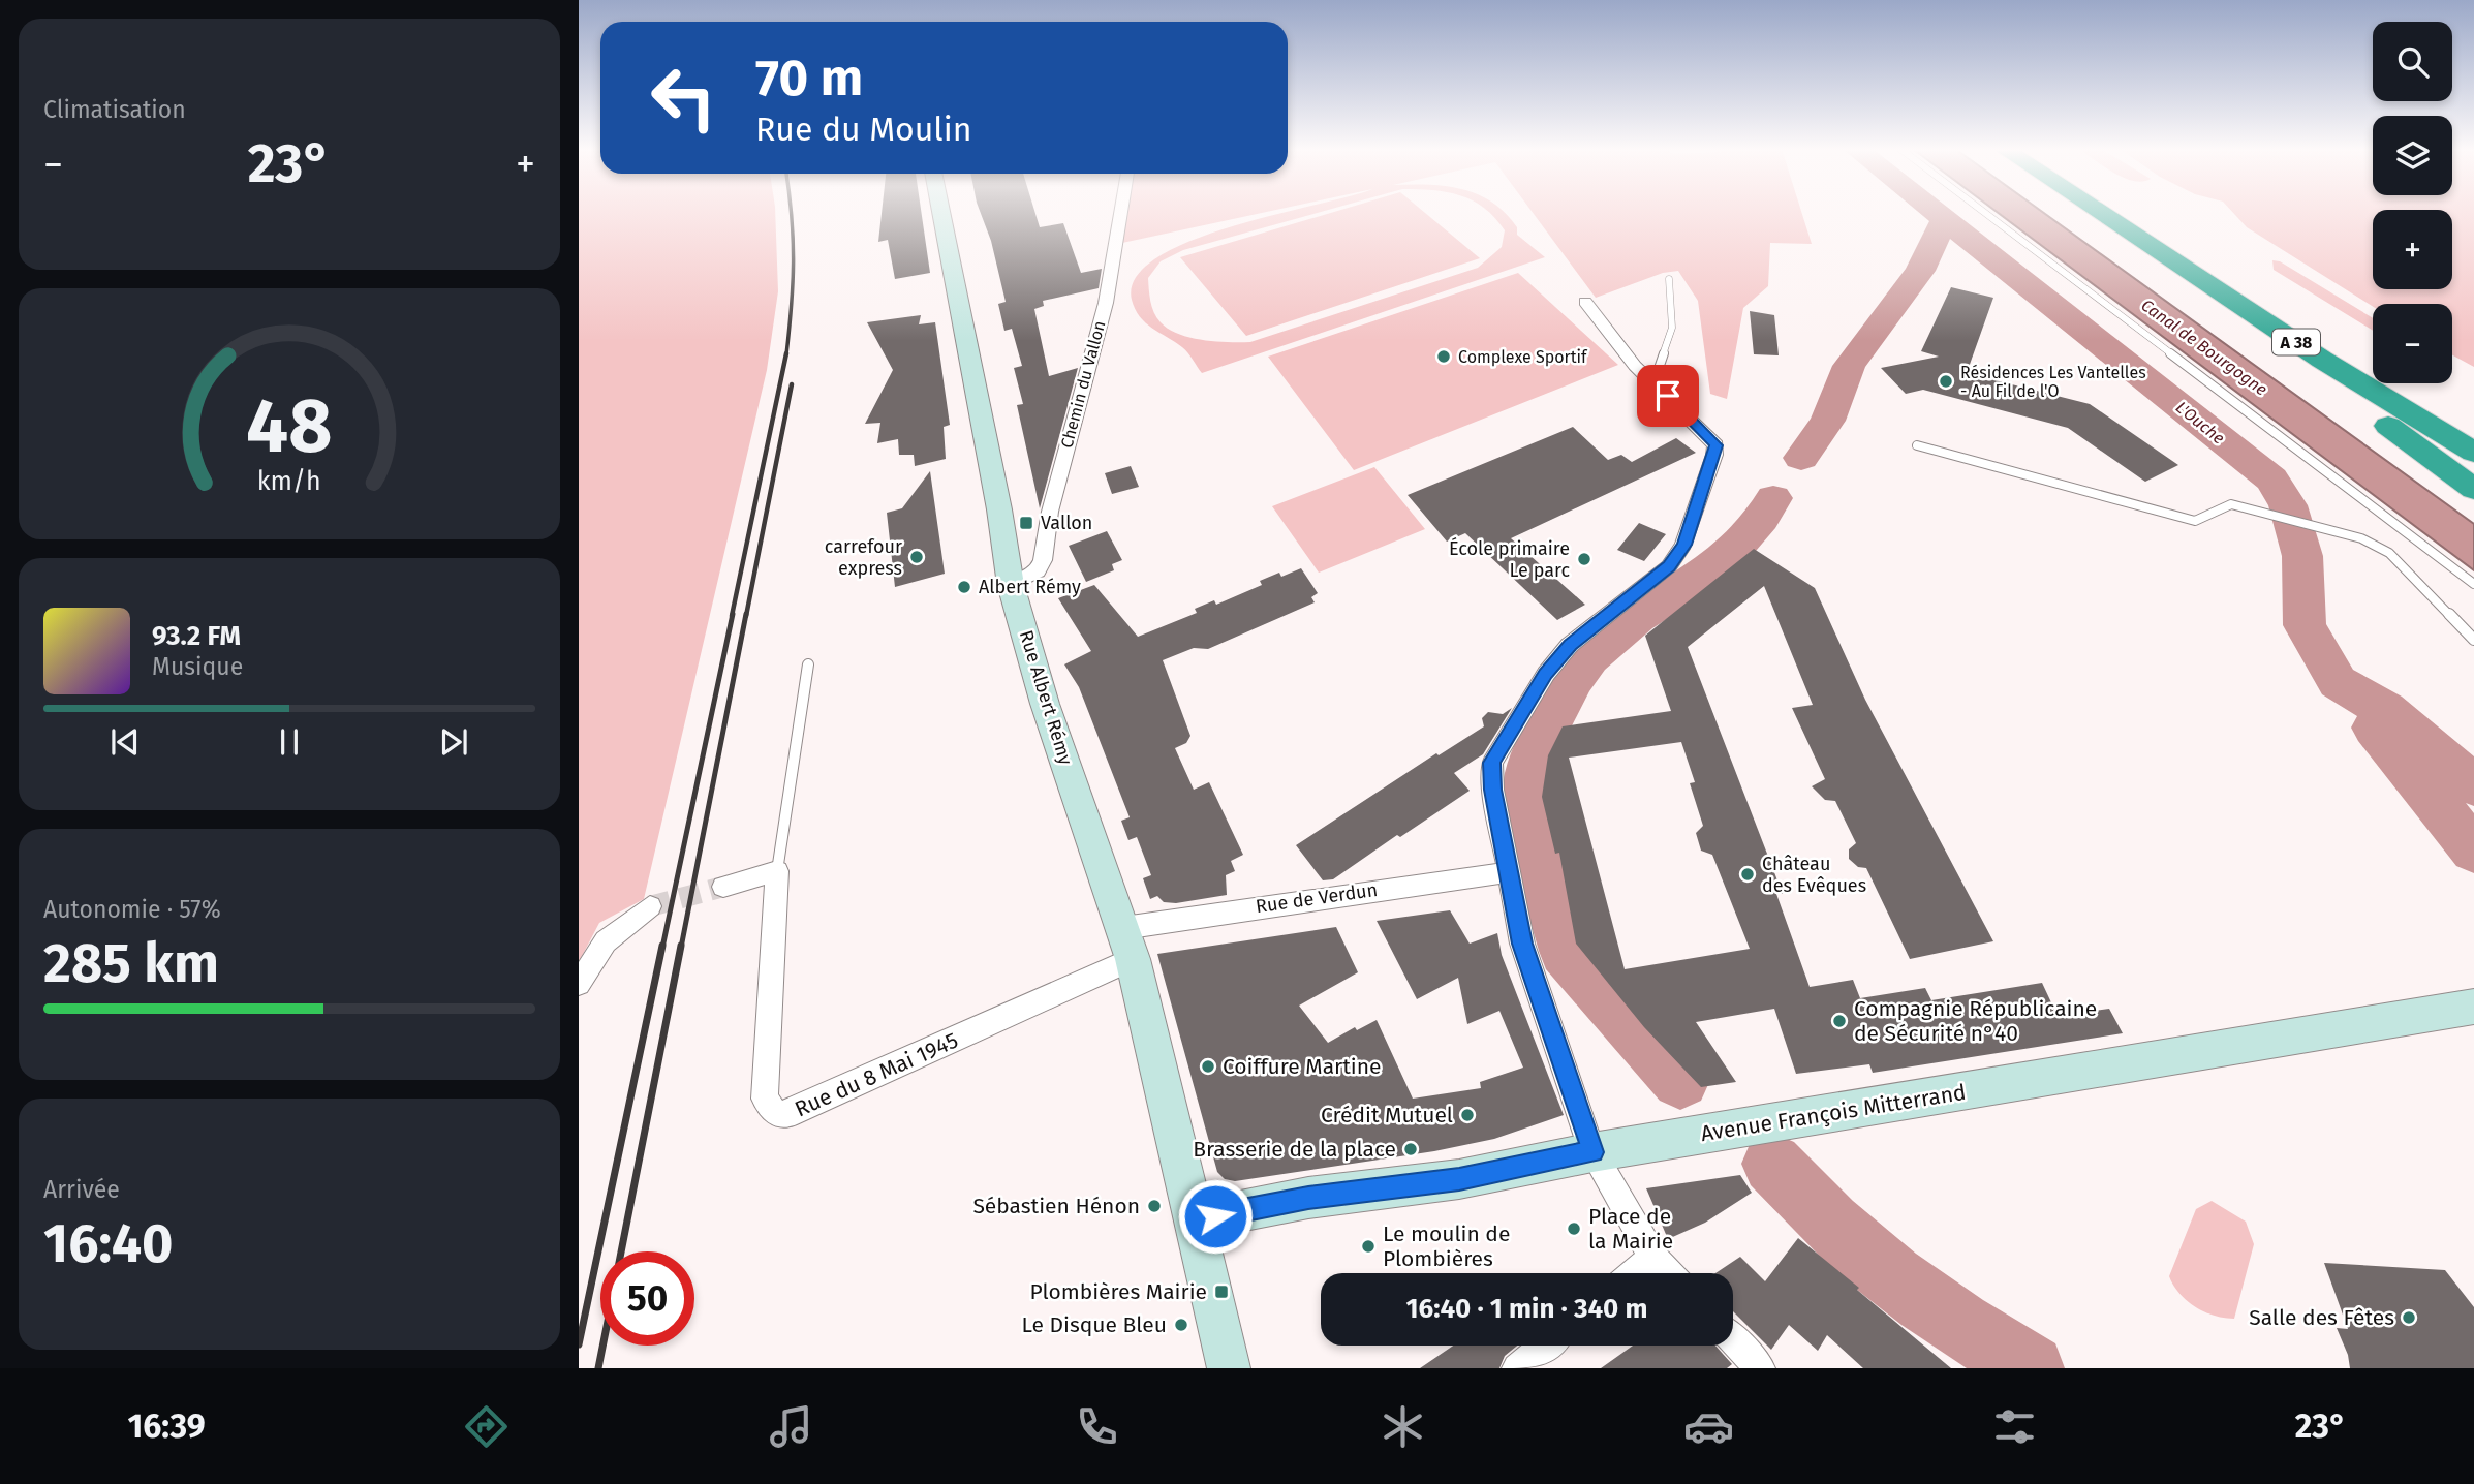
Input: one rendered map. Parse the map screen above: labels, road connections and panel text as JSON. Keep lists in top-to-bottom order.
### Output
{
  "streets": {
    "highway": ["A 38"],
    "main road": ["Rue Albert Rémy", "Avenue François Mitterrand"],
    "street": ["Chemin du Vallon", "Rue de Verdun", "Rue du 8 Mai 1945"]
  },
  "crossings": [
    ["Chemin du Vallon", "Rue Albert Rémy"],
    ["Rue Albert Rémy", "Rue de Verdun"],
    ["Rue Albert Rémy", "Rue du 8 Mai 1945"],
    ["Rue Albert Rémy", "Avenue François Mitterrand"],
    ["Rue de Verdun", "Rue du 8 Mai 1945"]
  ],
  "water": ["Canal de Bourgogne", "L'Ouche"],
  "places": {
    "other": [
      "Complexe Sportif",
      "Résidences Les Vantelles - Au Fil de l'O",
      "carrefour express",
      "École primaire Le parc",
      "Albert Rémy",
      "Château des Evêques",
      "Compagnie Républicaine de Sécurité n°40",
      "Coiffure Martine",
      "Crédit Mutuel",
      "Brasserie de la place",
      "Sébastien Hénon",
      "Place de la Mairie",
      "Le moulin de Plombières",
      "Salle des Fêtes",
      "Le Disque Bleu"
    ],
    "transit": ["Vallon", "Plombières Mairie"]
  },
  "page": {
    "tile": [
      "Climatisation",
      ["Autonomie · 57%", "285 km"],
      ["Arrivée", "16:40"]
    ],
    "map_buttons": ["+", "−"],
    "turn": ["70 m", "Rue du Moulin"],
    "heat": ["−", "23°", "+"],
    "song": ["93.2 FM", "Musique"],
    "limit": "50",
    "trip": "16:40 · 1 min · 340 m",
    "tabs": ["16:39", "23°"],
    "gauge": ["48", "km/h"]
  }
}
